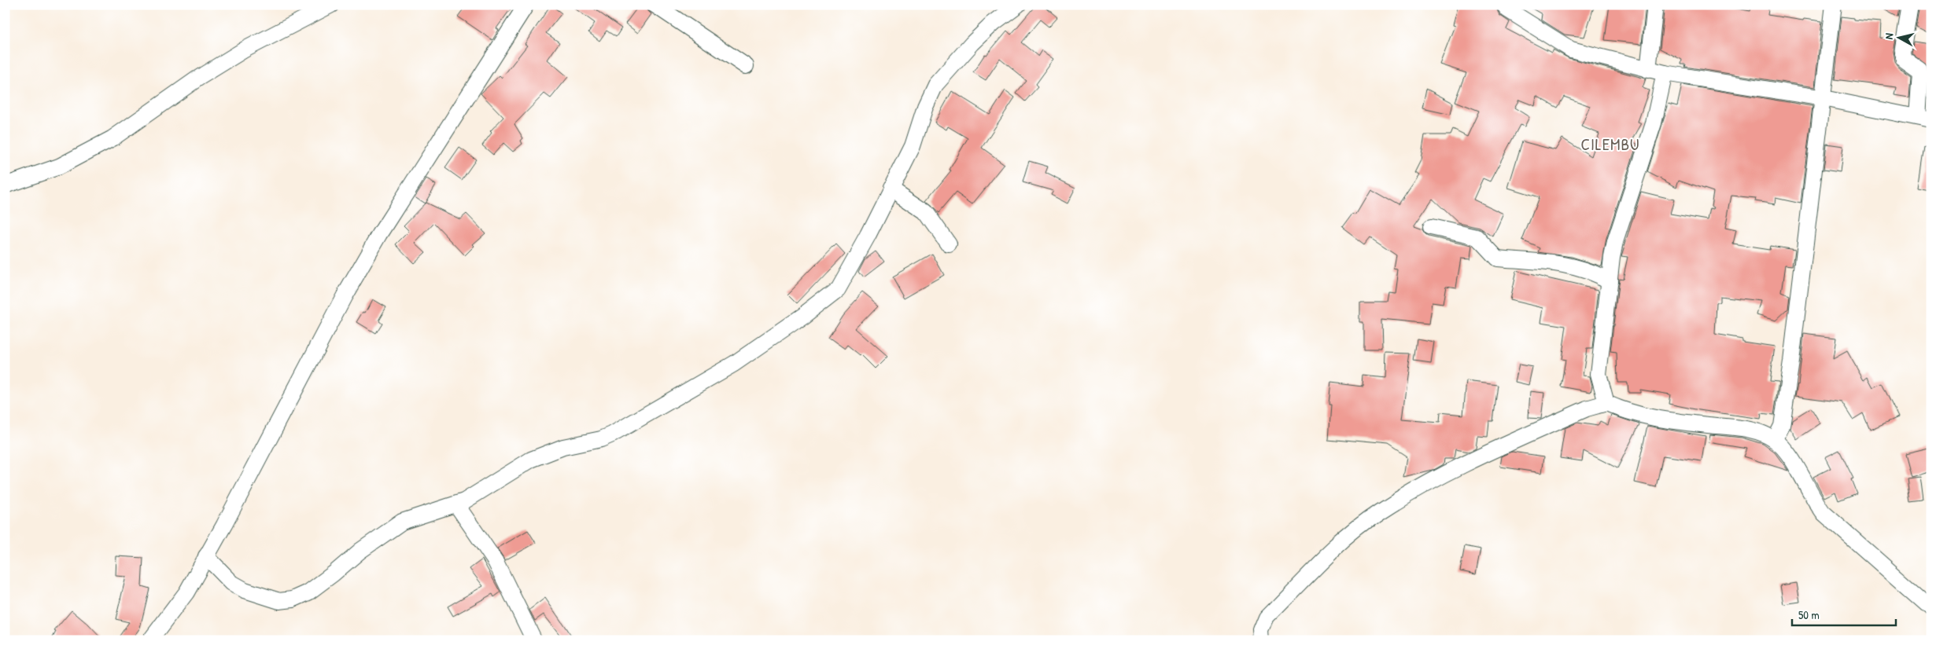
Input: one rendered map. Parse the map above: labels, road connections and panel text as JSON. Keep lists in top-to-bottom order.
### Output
{
  "districts": ["CILEMBU"],
  "scale_bar": "50 m",
  "north": "left"
}
